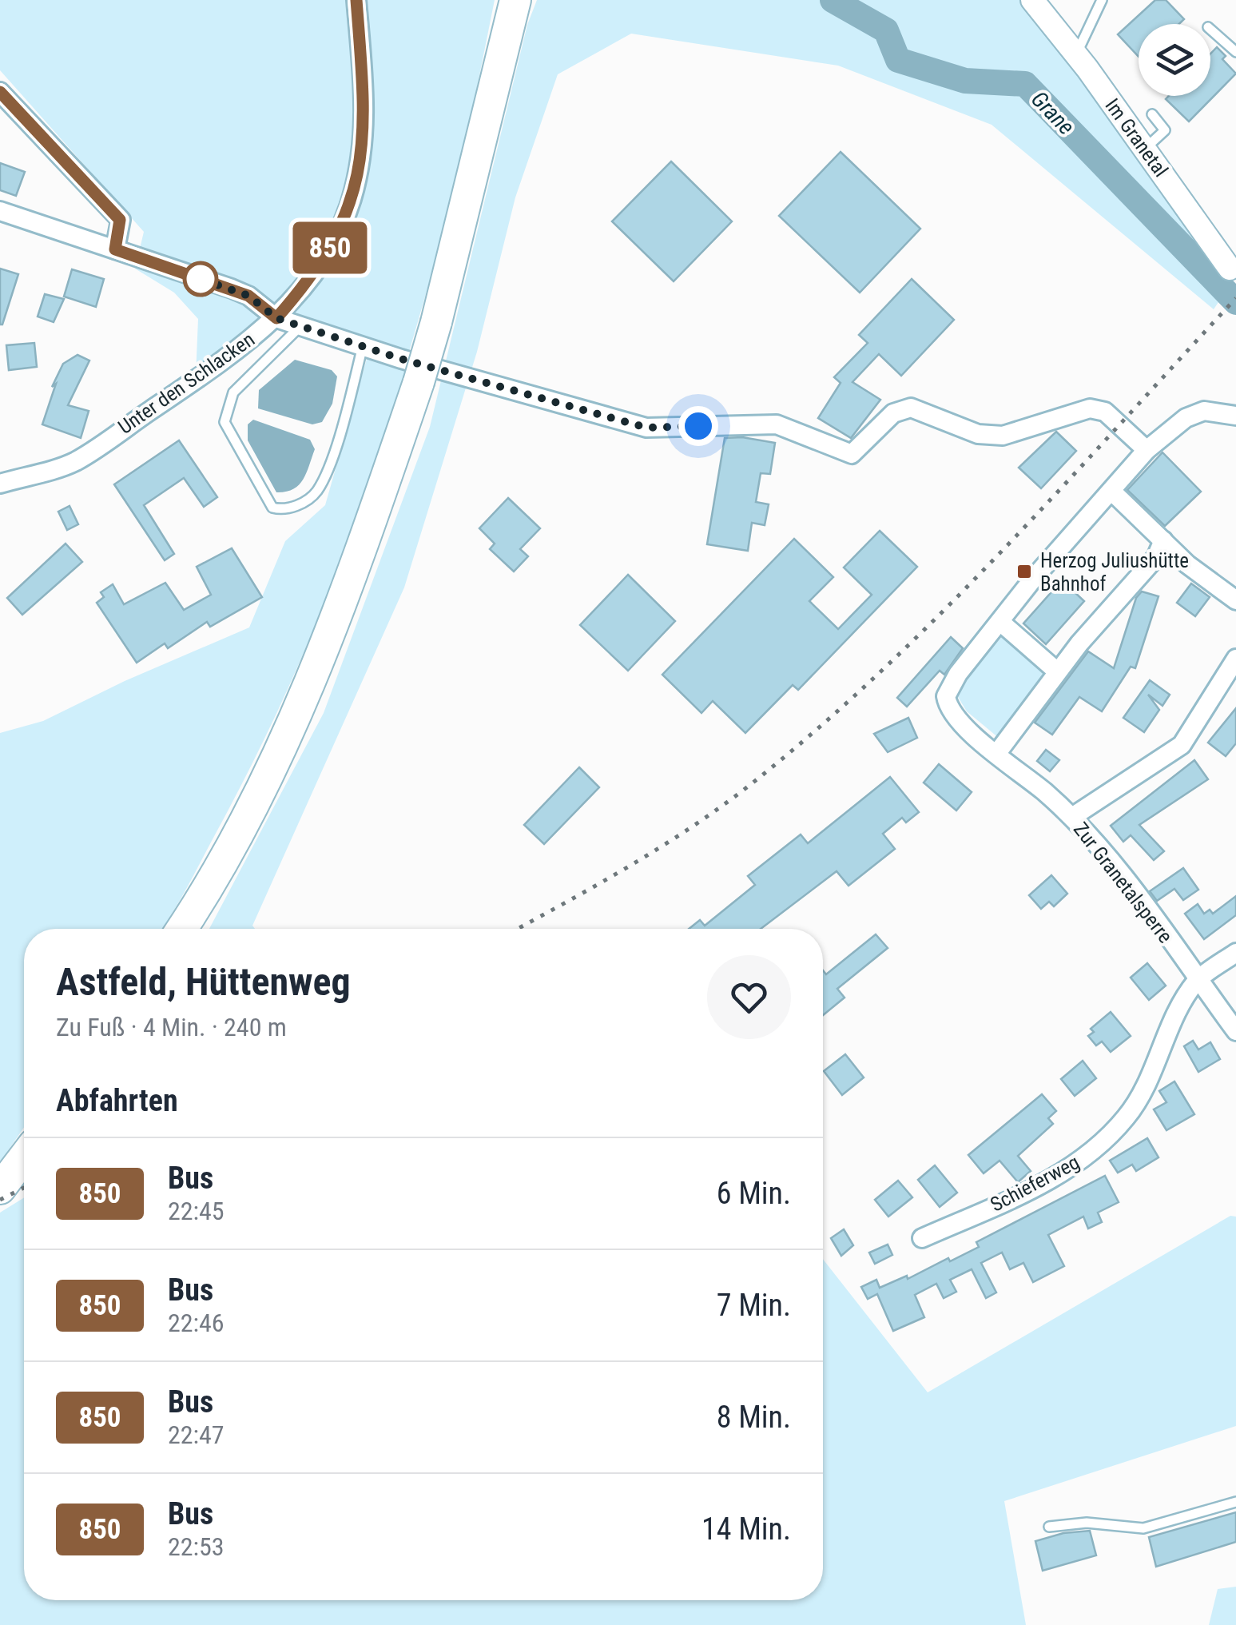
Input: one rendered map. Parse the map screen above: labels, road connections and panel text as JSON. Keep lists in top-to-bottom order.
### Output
{
  "streets": {
    "street": [
      "Im Granetal",
      "Unter den Schlacken",
      "Zur Granetalsperre",
      "Schieferweg"
    ]
  },
  "crossings": [
    ["Zur Granetalsperre", "Schieferweg"]
  ],
  "water": ["Grane"],
  "places": {
    "transit": ["Herzog Juliushütte Bahnhof"]
  },
  "lines": ["bus line 850"],
  "page": {
    "on_map": "850",
    "heading": [
      ["Astfeld, Hüttenweg", "Zu Fuß · 4 Min. · 240 m"],
      "Abfahrten"
    ],
    "list": [
      {
        "mark": "850",
        "name": "Bus",
        "note": "22:45",
        "value": "6 Min."
      },
      {
        "mark": "850",
        "name": "Bus",
        "note": "22:46",
        "value": "7 Min."
      },
      {
        "mark": "850",
        "name": "Bus",
        "note": "22:47",
        "value": "8 Min."
      },
      {
        "mark": "850",
        "name": "Bus",
        "note": "22:53",
        "value": "14 Min."
      }
    ]
  }
}
